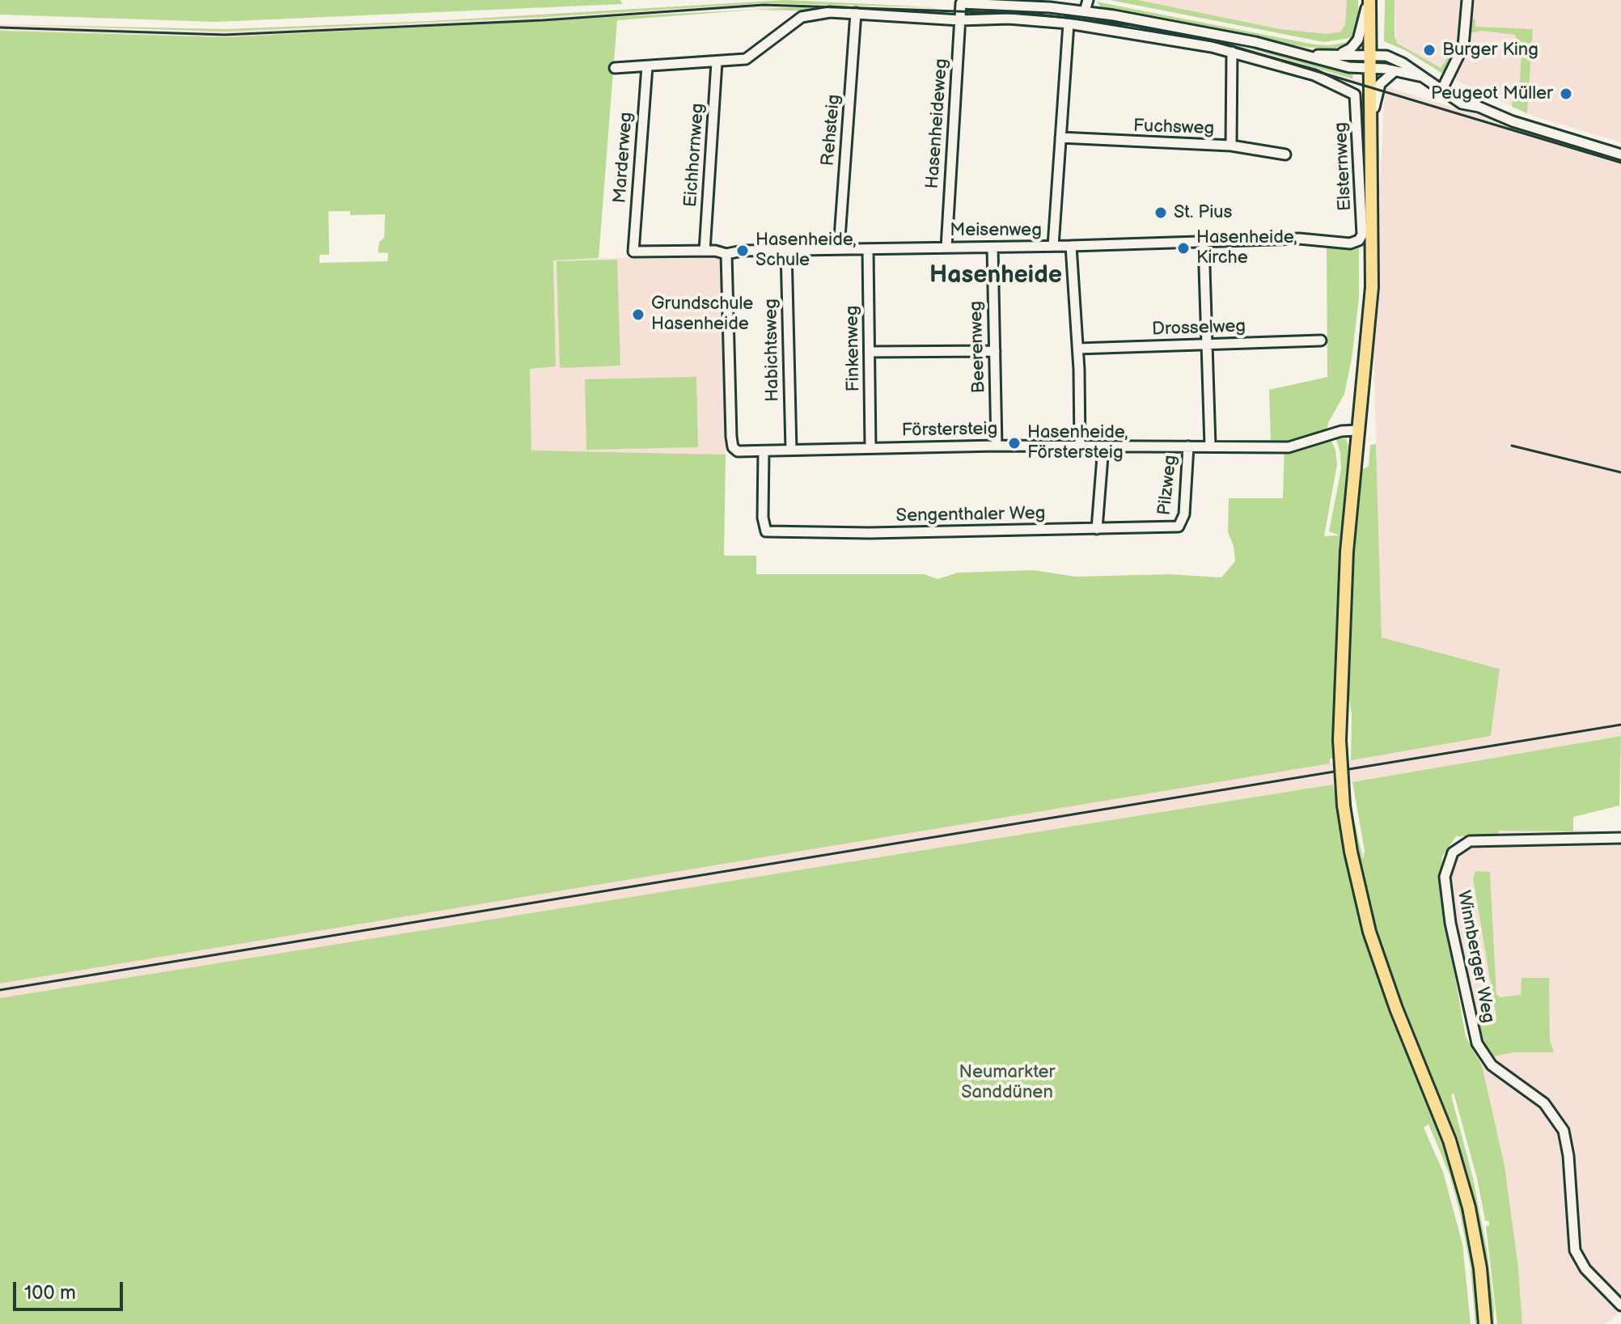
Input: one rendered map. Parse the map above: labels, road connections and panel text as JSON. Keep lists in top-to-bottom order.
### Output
{
  "streets": {
    "street": [
      "Hasenheideweg",
      "Fuchsweg",
      "Rehsteig",
      "Eichhornweg",
      "Marderweg",
      "Elsternweg",
      "Meisenweg",
      "Drosselweg",
      "Beerenweg",
      "Finkenweg",
      "Habichtsweg",
      "Förstersteig",
      "Pilzweg",
      "Sengenthaler Weg",
      "Winnberger Weg"
    ]
  },
  "crossings": [
    ["Hasenheideweg", "Meisenweg"],
    ["Rehsteig", "Meisenweg"],
    ["Eichhornweg", "Meisenweg"],
    ["Marderweg", "Meisenweg"],
    ["Elsternweg", "Meisenweg"],
    ["Meisenweg", "Beerenweg"],
    ["Meisenweg", "Finkenweg"],
    ["Meisenweg", "Habichtsweg"],
    ["Meisenweg", "Förstersteig"],
    ["Beerenweg", "Förstersteig"],
    ["Finkenweg", "Förstersteig"],
    ["Habichtsweg", "Förstersteig"],
    ["Förstersteig", "Pilzweg"],
    ["Förstersteig", "Sengenthaler Weg"],
    ["Pilzweg", "Sengenthaler Weg"]
  ],
  "districts": ["Hasenheide"],
  "parks": ["Neumarkter Sanddünen"],
  "places": [
    "Burger King",
    "Peugeot Müller",
    "St. Pius",
    "Hasenheide, Kirche",
    "Hasenheide, Schule",
    "Grundschule Hasenheide",
    "Hasenheide, Förstersteig"
  ],
  "scale_bar": "100 m"
}
